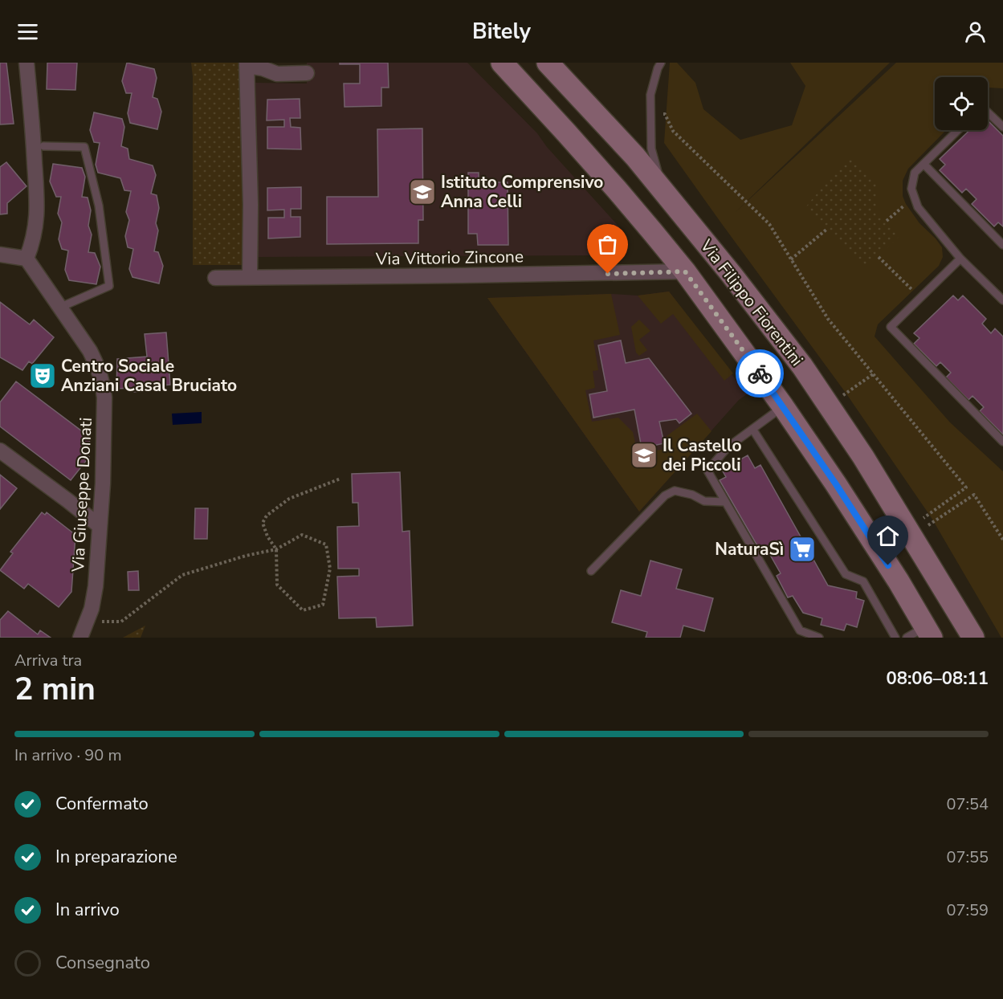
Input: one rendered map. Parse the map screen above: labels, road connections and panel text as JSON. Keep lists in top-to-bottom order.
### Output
{
  "streets": {
    "main road": ["Via Filippo Fiorentini"],
    "street": ["Via Vittorio Zincone", "Via Giuseppe Donati"]
  },
  "crossings": [
    ["Via Vittorio Zincone", "Via Filippo Fiorentini"]
  ],
  "places": {
    "school or university": ["Istituto Comprensivo Anna Celli", "Il Castello dei Piccoli"],
    "theatre": ["Centro Sociale Anziani Casal Bruciato"],
    "supermarket": ["NaturaSì"]
  },
  "page": {
    "header": "Bitely",
    "heading": ["2 min", "Arriva tra", "08:06–08:11"],
    "bar": "In arrivo · 90 m",
    "list": [
      ["Confermato", "07:54"],
      ["In preparazione", "07:55"],
      ["In arrivo", "07:59"],
      "Consegnato"
    ]
  }
}
